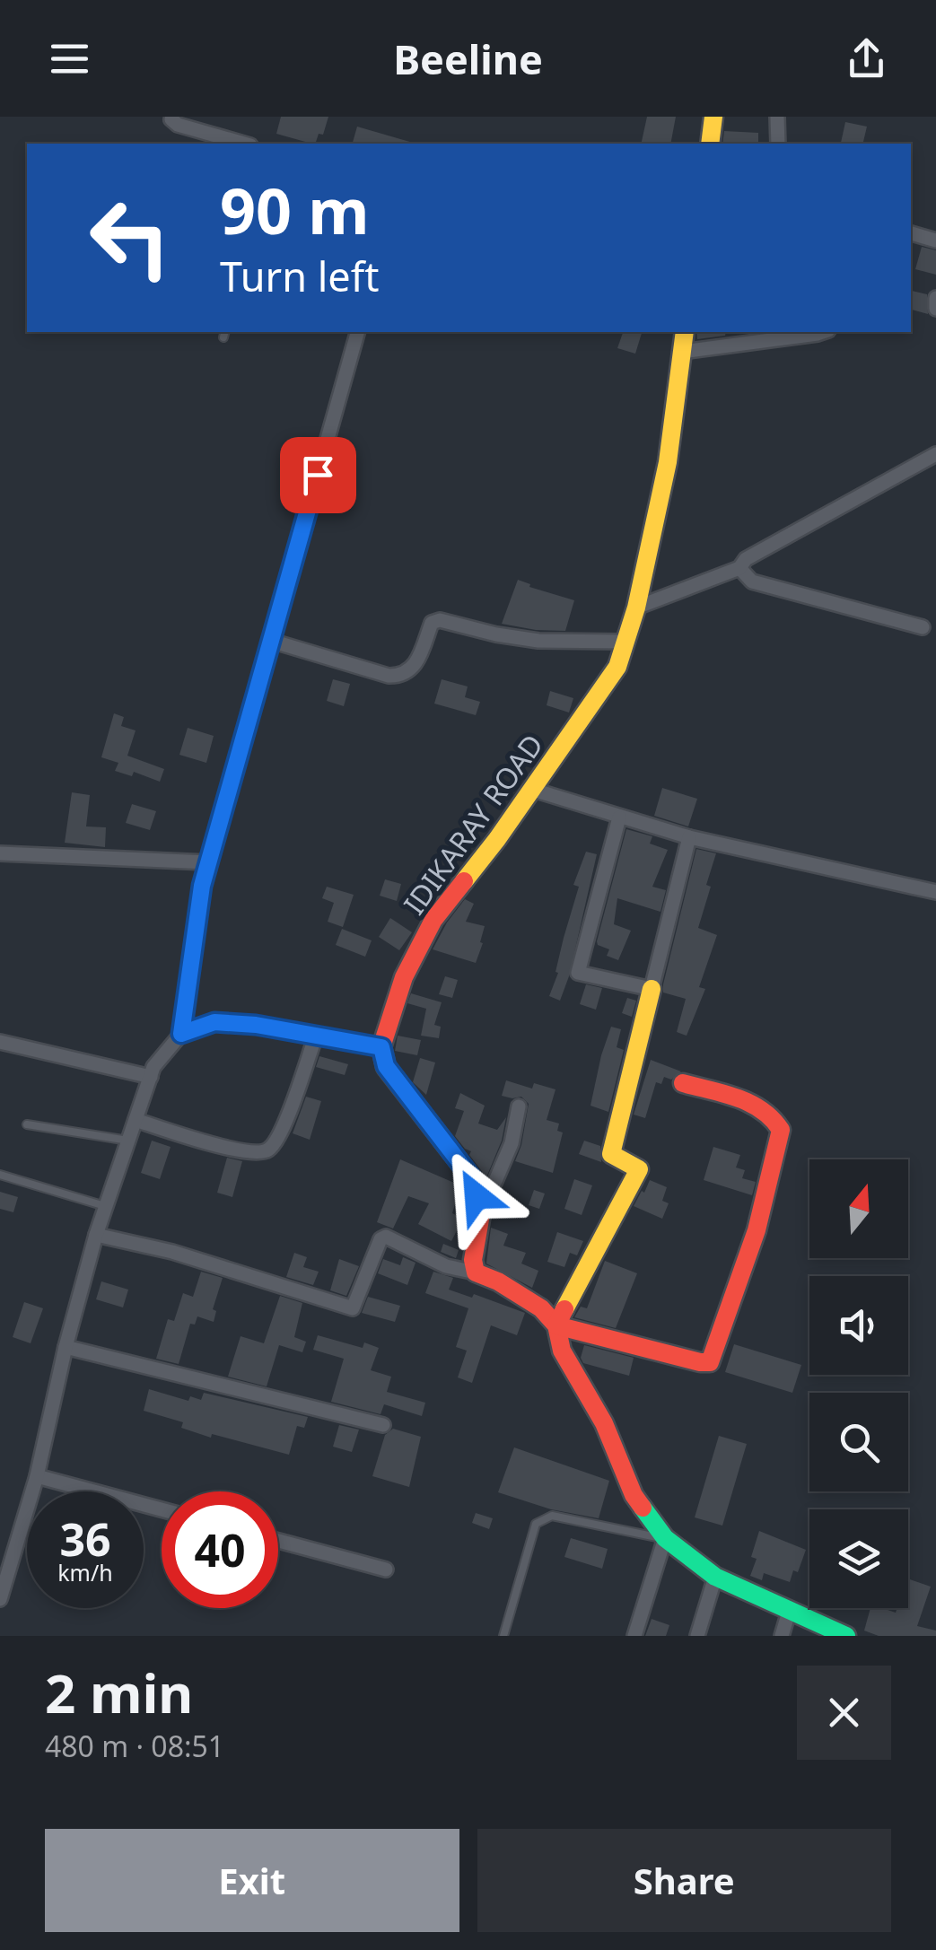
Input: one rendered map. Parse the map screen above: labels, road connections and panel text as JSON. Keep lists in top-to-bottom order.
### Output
{
  "streets": {
    "street": ["IDIKARAY ROAD"]
  },
  "north": "top",
  "page": {
    "header": "Beeline",
    "turn": ["90 m", "Turn left"],
    "speed": "36 km/h",
    "limit": "40",
    "heading": ["2 min", "480 m · 08:51"],
    "buttons": ["Exit", "Share"]
  }
}
